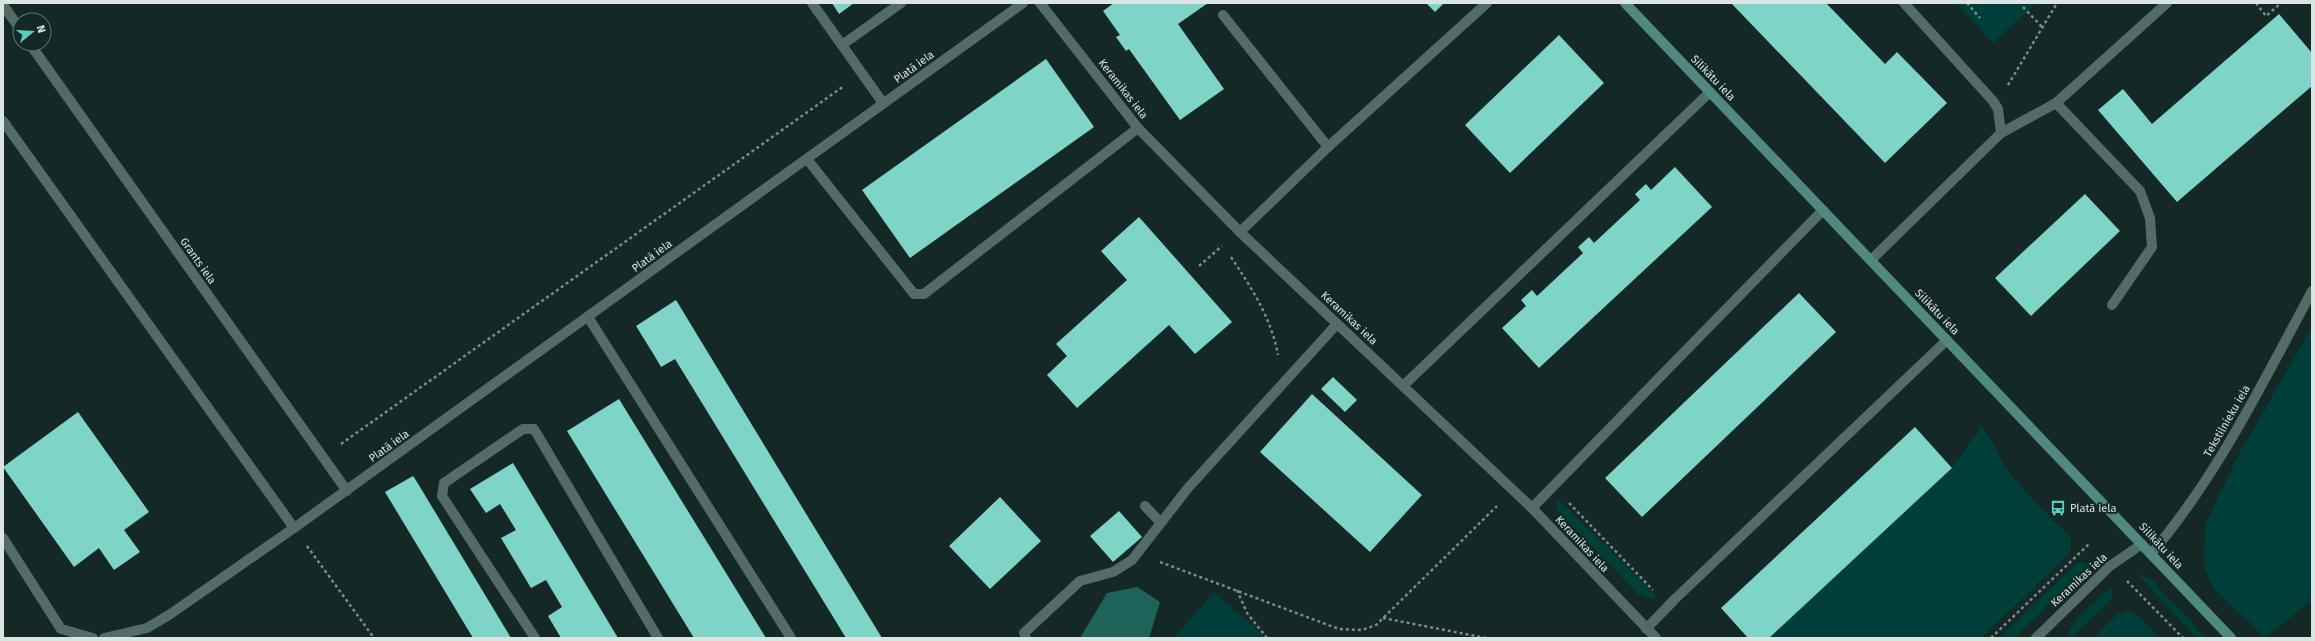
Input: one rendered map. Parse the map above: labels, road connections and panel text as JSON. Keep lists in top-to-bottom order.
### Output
{
  "streets": {
    "main road": ["Silikātu iela"],
    "street": [
      "Platā iela",
      "Keramikas iela",
      "Grants iela",
      "Tekstilnieku iela"
    ]
  },
  "crossings": [
    ["Platā iela", "Grants iela"],
    ["Silikātu iela", "Keramikas iela"],
    ["Silikātu iela", "Tekstilnieku iela"]
  ],
  "places": {
    "bus stop": ["Platā iela"]
  },
  "north": "right"
}
